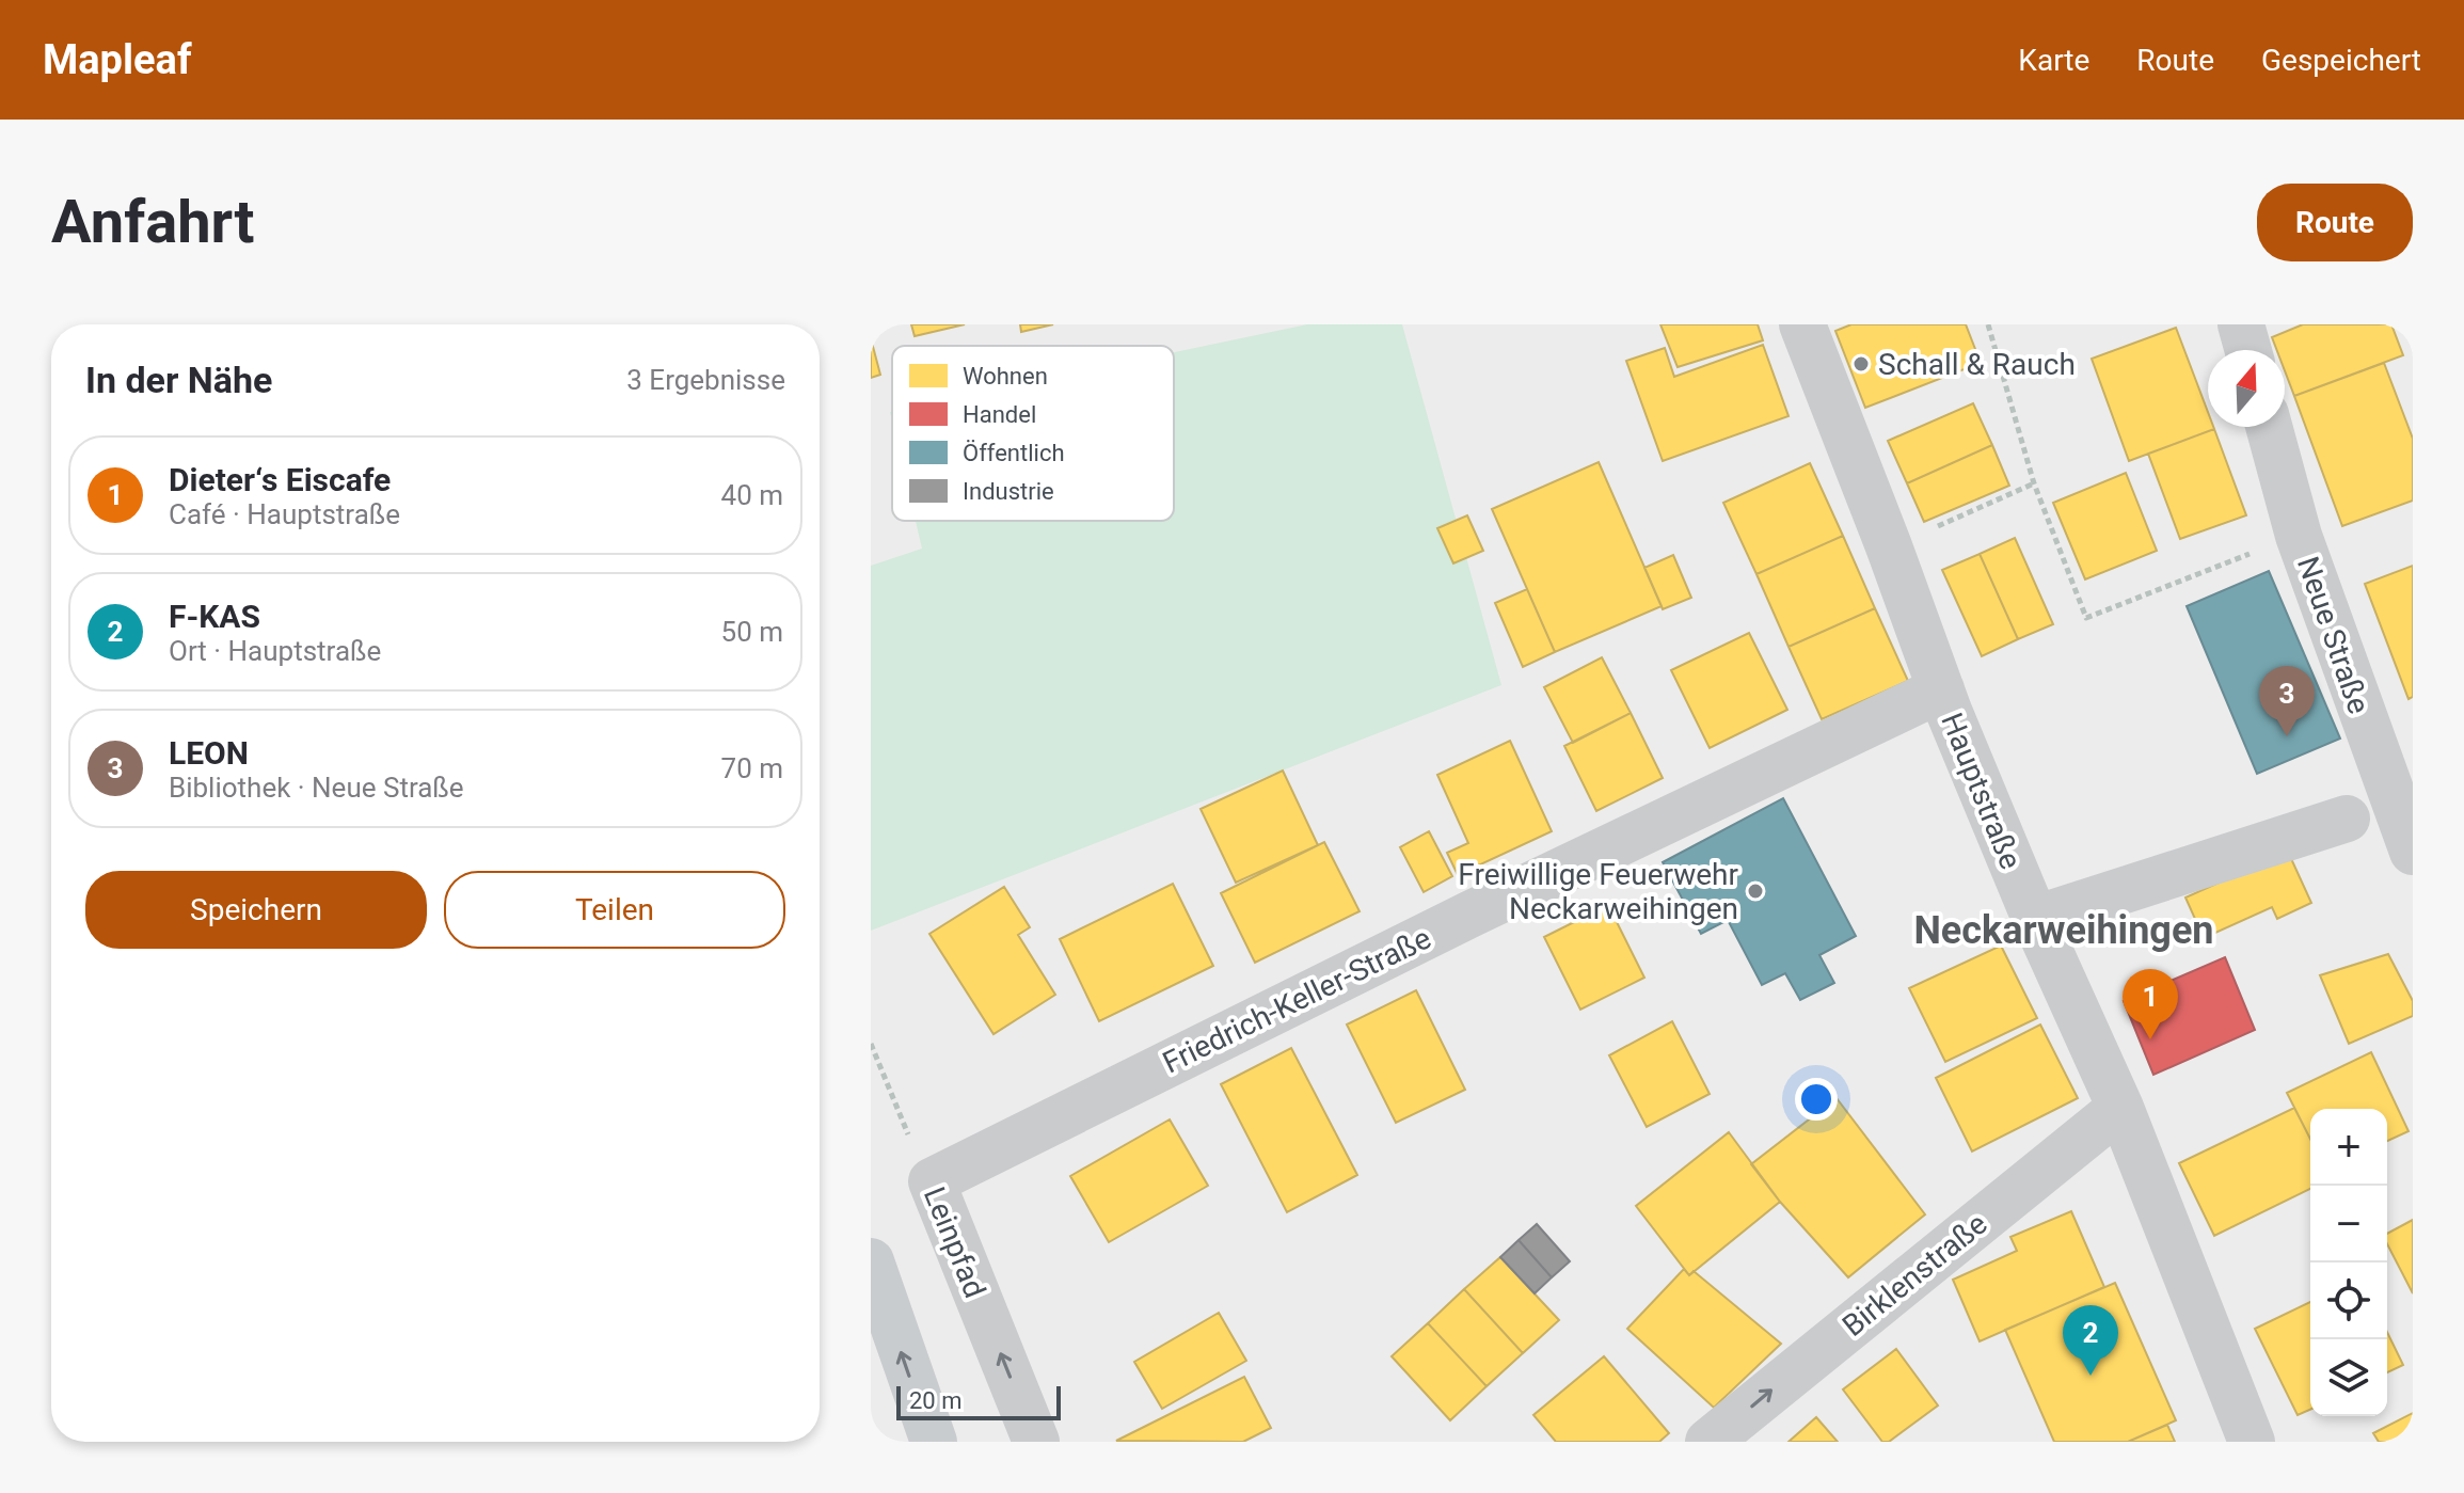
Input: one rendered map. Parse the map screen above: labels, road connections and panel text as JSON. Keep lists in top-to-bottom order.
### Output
{
  "streets": {
    "street": [
      "Neue Straße",
      "Hauptstraße",
      "Friedrich-Keller-Straße",
      "Leinpfad",
      "Birklenstraße"
    ]
  },
  "crossings": [
    ["Hauptstraße", "Friedrich-Keller-Straße"],
    ["Hauptstraße", "Birklenstraße"],
    ["Friedrich-Keller-Straße", "Leinpfad"]
  ],
  "one_way": ["Leinpfad", "Birklenstraße"],
  "districts": ["Neckarweihingen"],
  "places": ["Schall & Rauch", "Freiwillige Feuerwehr Neckarweihingen"],
  "legend": [
    "Wohnen",
    "Handel",
    "Öffentlich",
    "Industrie"
  ],
  "scale_bar": "20 m",
  "north": "top",
  "page": {
    "header": "Mapleaf",
    "nav": ["Karte", "Route", "Gespeichert"],
    "buttons": [
      "Route",
      ["Speichern", "Teilen"]
    ],
    "title": "Anfahrt",
    "heading": ["In der Nähe", "3 Ergebnisse"],
    "list": [
      {
        "mark": "1",
        "name": "Dieter‘s Eiscafe",
        "note": "Café · Hauptstraße",
        "value": "40 m"
      },
      {
        "mark": "2",
        "name": "F-KAS",
        "note": "Ort · Hauptstraße",
        "value": "50 m"
      },
      {
        "mark": "3",
        "name": "LEON",
        "note": "Bibliothek · Neue Straße",
        "value": "70 m"
      }
    ],
    "pins": ["3", "1", "2"],
    "map_buttons": ["+", "−"],
    "scale": "20 m"
  }
}
